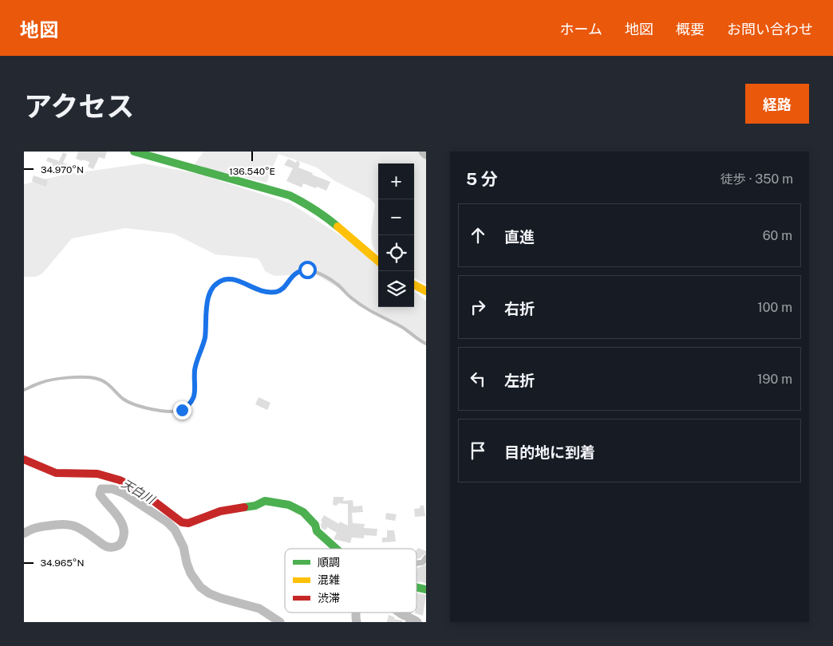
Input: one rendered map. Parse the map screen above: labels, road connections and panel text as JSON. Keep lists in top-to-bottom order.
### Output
{
  "water": ["天白川"],
  "legend": ["順調", "混雑", "渋滞"],
  "page": {
    "header": "地図",
    "nav": [
      "ホーム",
      "地図",
      "概要",
      "お問い合わせ"
    ],
    "title": "アクセス",
    "buttons": "経路",
    "heading": ["5 分", "徒歩 · 350 m"],
    "map_buttons": ["+", "−"],
    "list": [
      ["直進", "60 m"],
      ["右折", "100 m"],
      ["左折", "190 m"],
      "目的地に到着"
    ]
  },
  "coordinates": ["34.970°N", "136.540°E", "34.965°N"]
}
